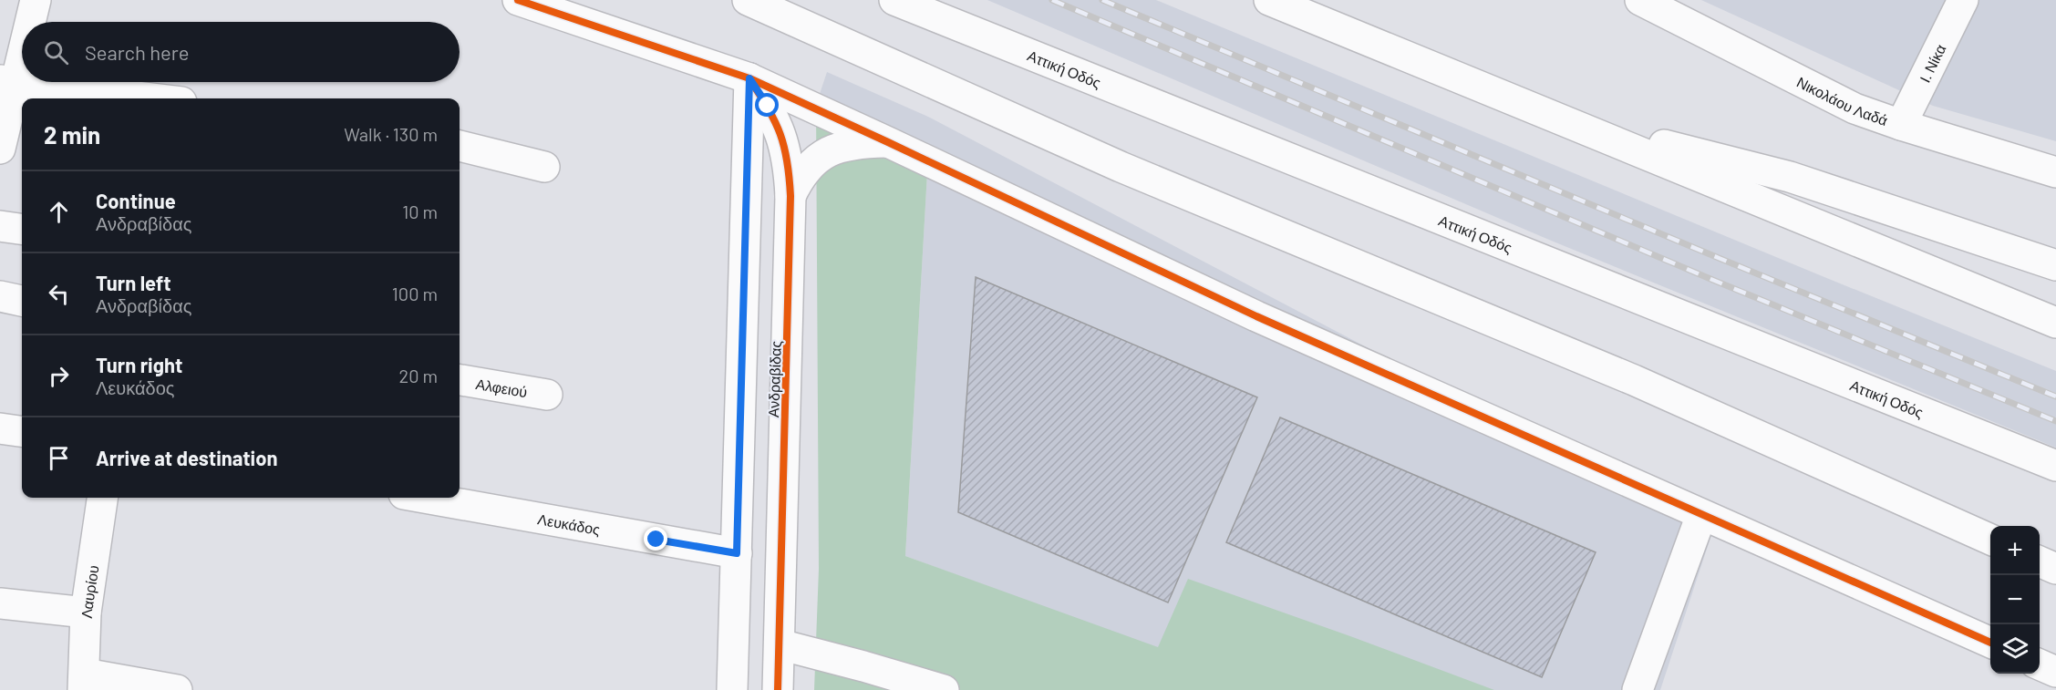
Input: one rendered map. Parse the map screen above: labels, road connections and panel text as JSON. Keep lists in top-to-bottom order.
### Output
{
  "streets": {
    "main road": [
      "Ι. Νίκα",
      "Αττική Οδός",
      "Νικολάου Λαδά",
      "Ανδραβίδας",
      "Αλφειού",
      "Λευκάδος",
      "Λαυρίου"
    ]
  },
  "crossings": [
    ["Ι. Νίκα", "Νικολάου Λαδά"]
  ],
  "page": {
    "search": "Search here",
    "heading": ["2 min", "Walk · 130 m"],
    "list": [
      ["Continue", "Ανδραβίδας", "10 m"],
      ["Turn left", "Ανδραβίδας", "100 m"],
      ["Turn right", "Λευκάδος", "20 m"],
      "Arrive at destination"
    ],
    "map_buttons": ["+", "−"]
  }
}
